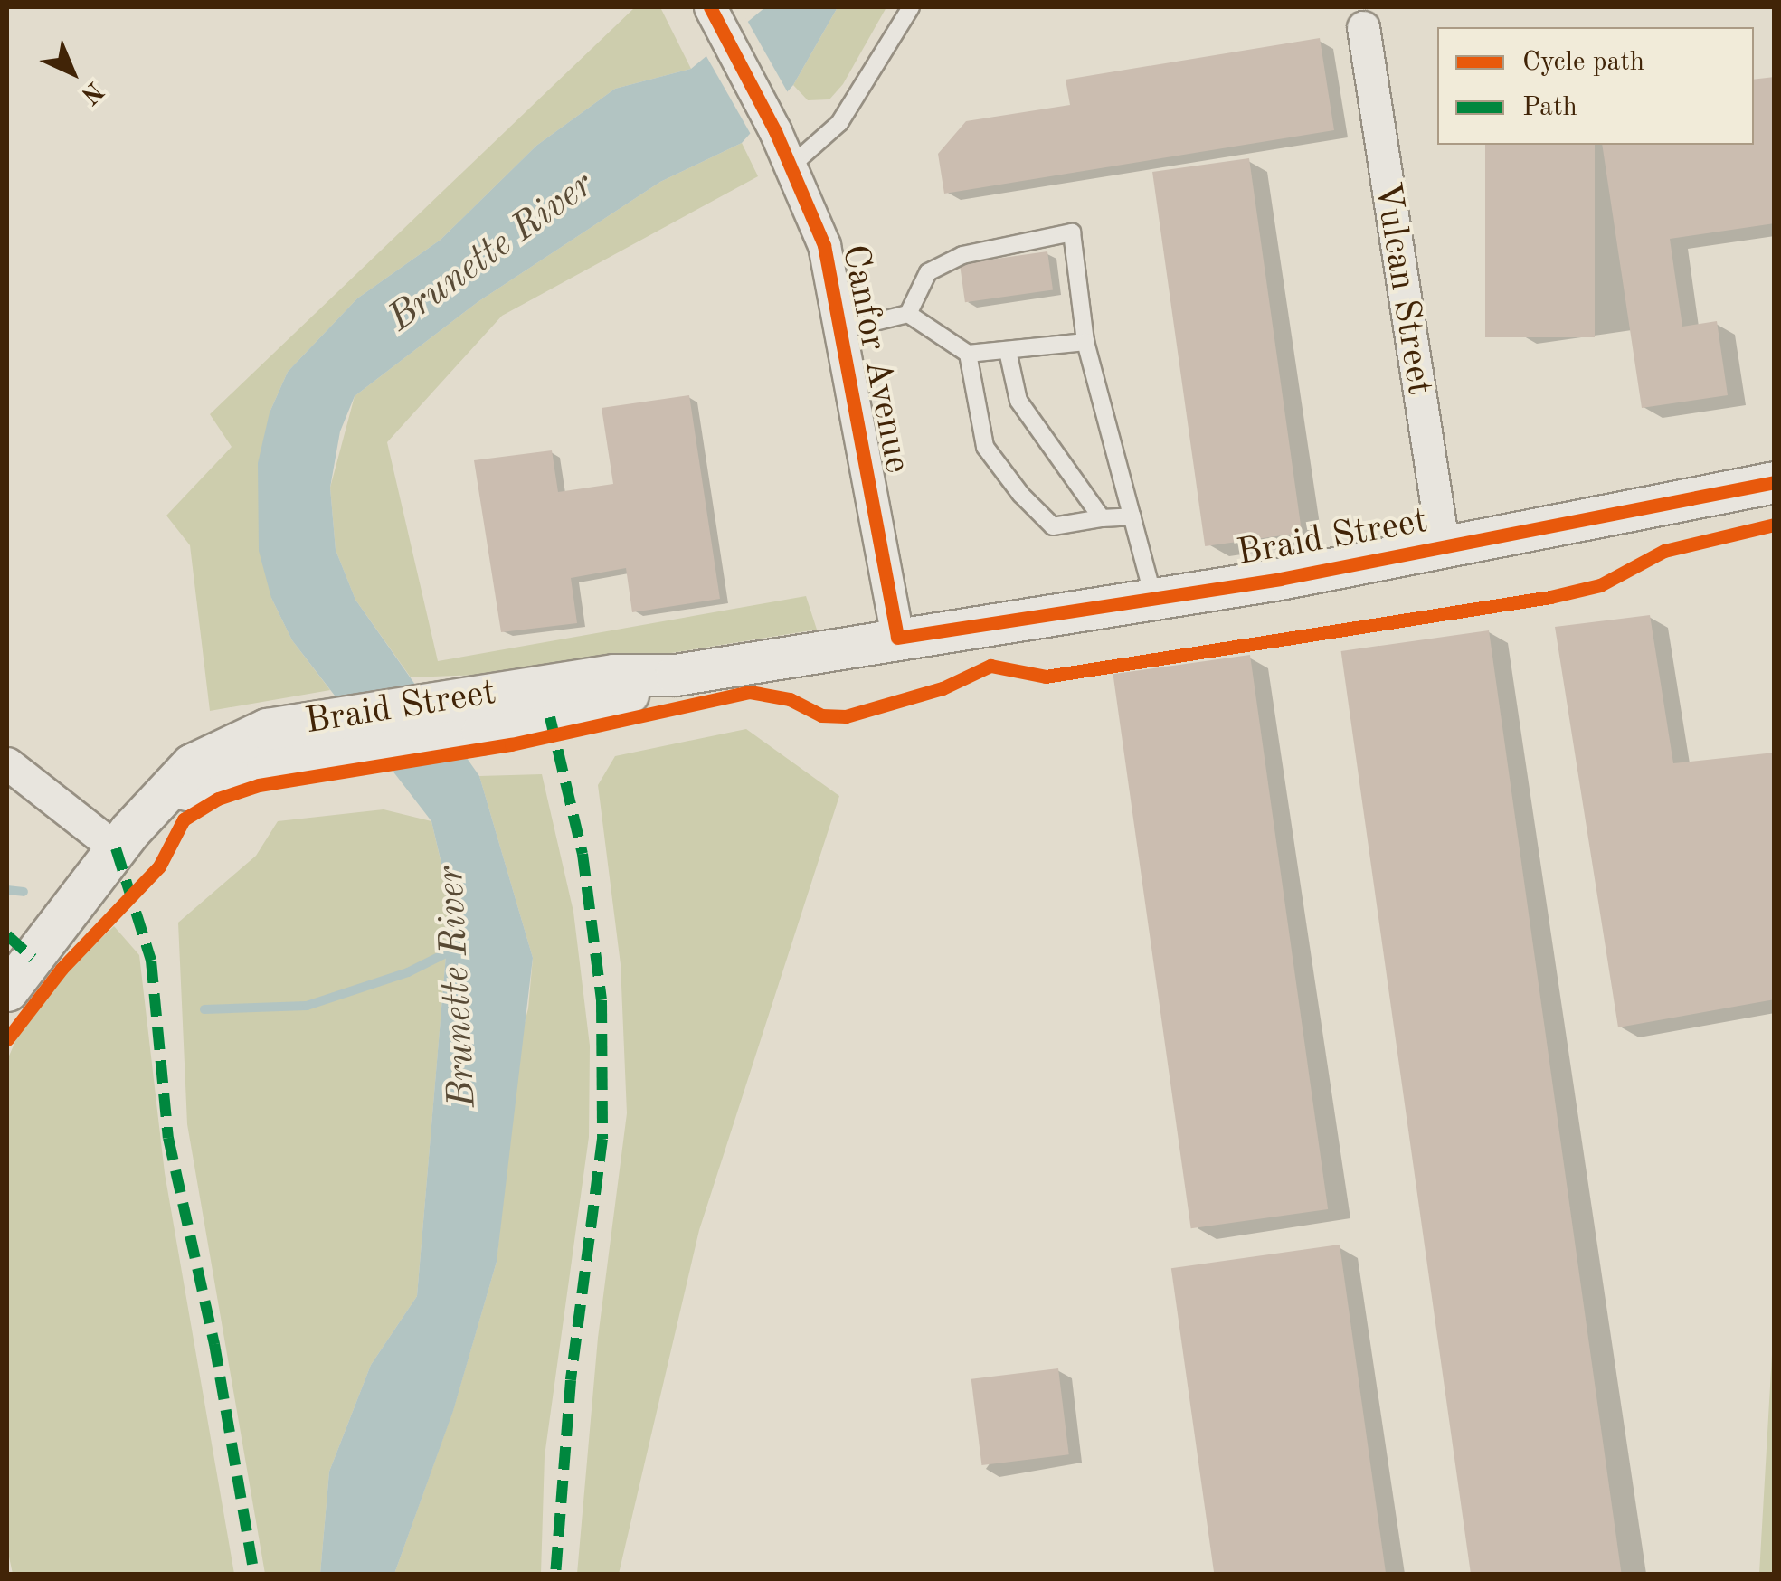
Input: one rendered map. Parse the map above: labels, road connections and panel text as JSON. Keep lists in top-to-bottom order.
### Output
{
  "streets": {
    "street": ["Vulcan Street", "Canfor Avenue", "Braid Street"]
  },
  "crossings": [
    ["Vulcan Street", "Braid Street"],
    ["Canfor Avenue", "Braid Street"]
  ],
  "water": ["Brunette River"],
  "legend": ["Cycle path", "Path"],
  "north": "bottom right"
}
